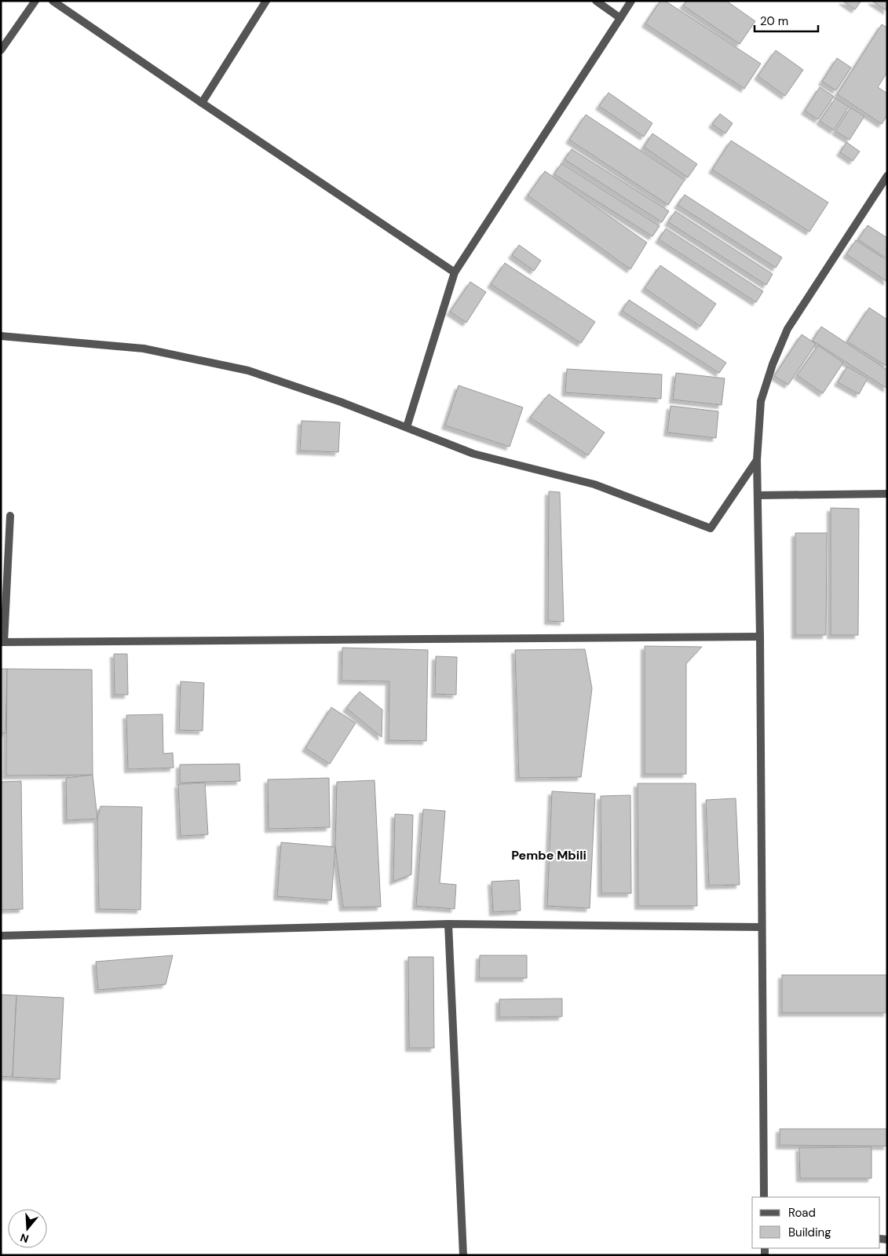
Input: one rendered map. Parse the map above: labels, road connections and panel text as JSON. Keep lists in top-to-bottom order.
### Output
{
  "districts": ["Pembe Mbili"],
  "legend": ["Road", "Building"],
  "scale_bar": "20 m",
  "north": "bottom"
}
